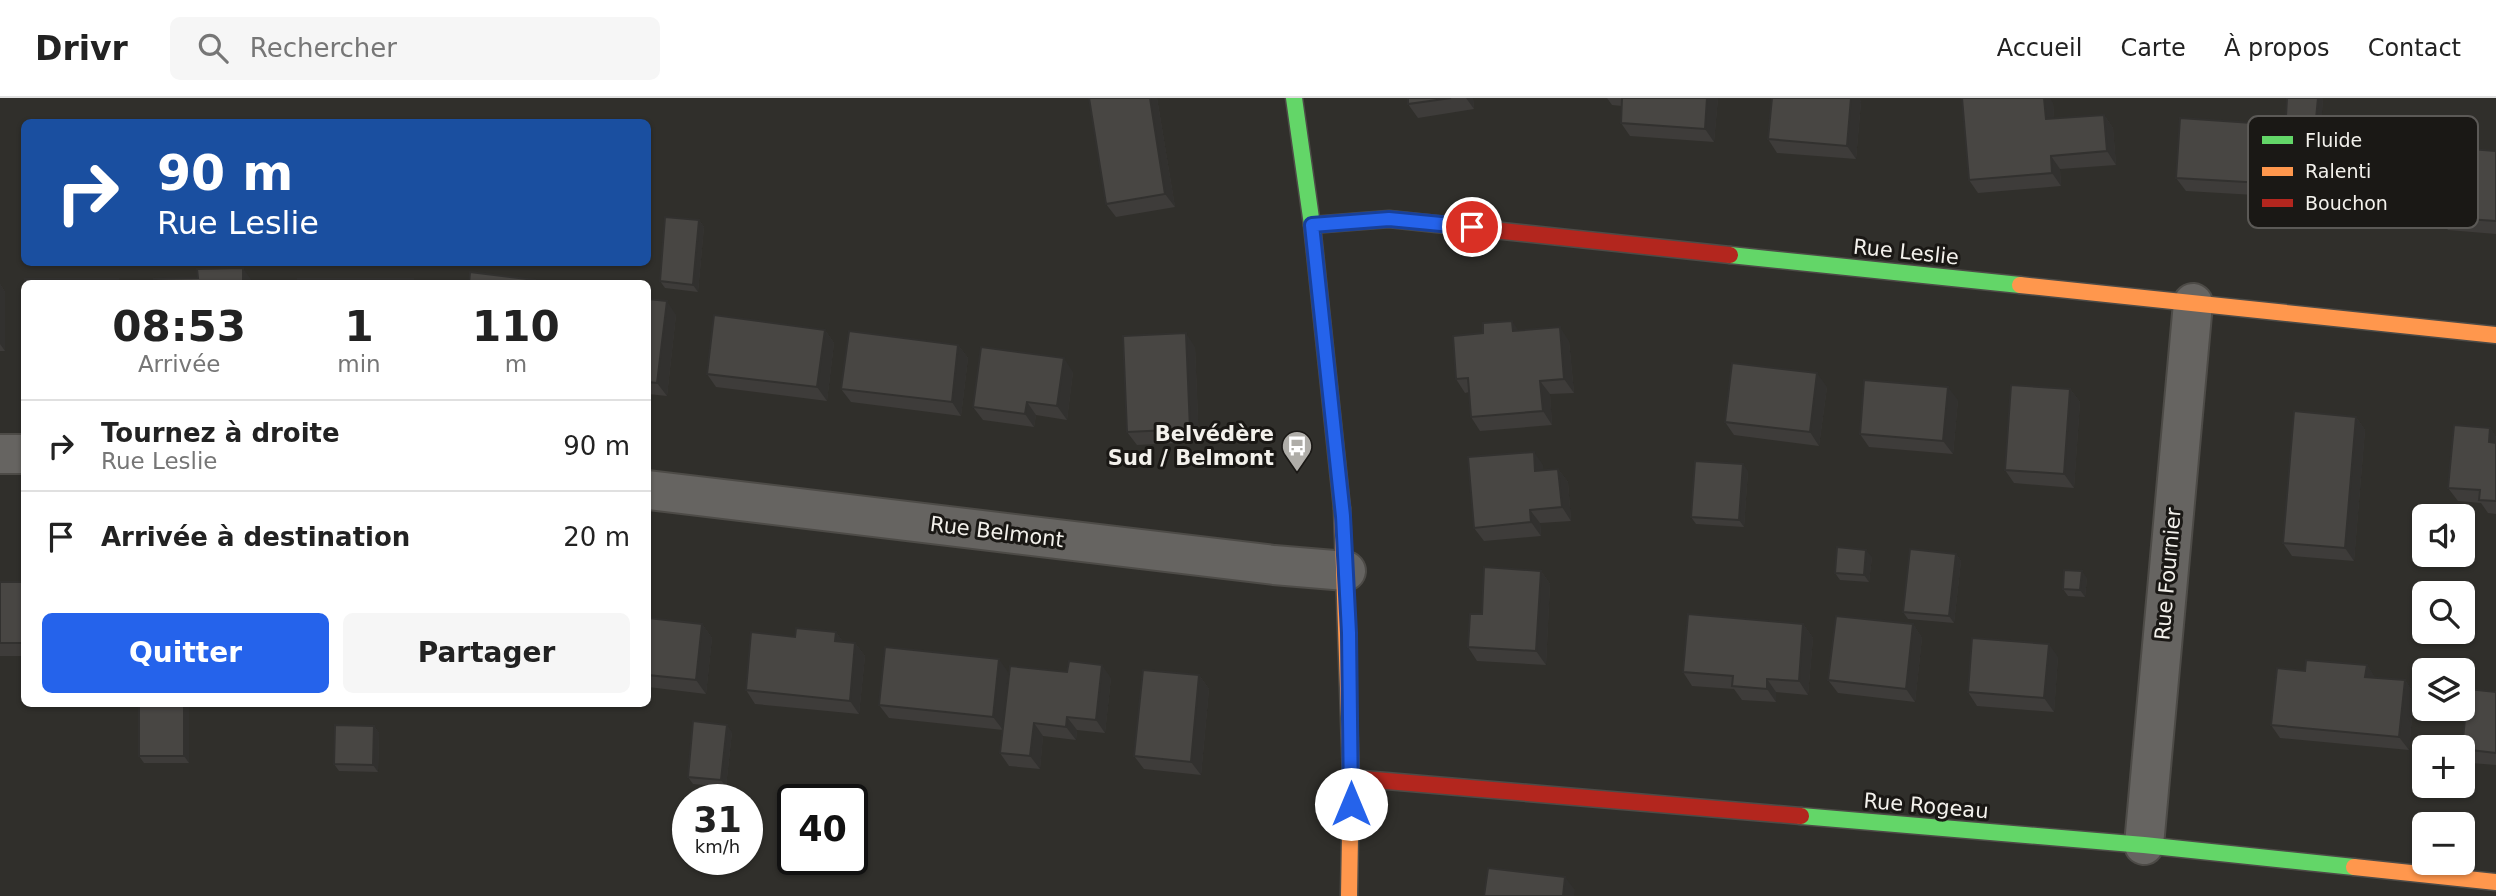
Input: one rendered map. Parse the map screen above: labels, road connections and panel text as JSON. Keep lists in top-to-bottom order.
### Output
{
  "streets": {
    "street": [
      "Rue Leslie",
      "Rue Belmont",
      "Rue Fournier",
      "Rue Rogeau"
    ]
  },
  "crossings": [
    ["Rue Leslie", "Rue Fournier"],
    ["Rue Fournier", "Rue Rogeau"]
  ],
  "places": {
    "bus stop": ["Belvédère Sud / Belmont"]
  },
  "legend": ["Fluide", "Ralenti", "Bouchon"],
  "page": {
    "header": "Drivr",
    "search": "Rechercher",
    "nav": [
      "Accueil",
      "Carte",
      "À propos",
      "Contact"
    ],
    "turn": ["90 m", "Rue Leslie"],
    "eta": [
      "08:53",
      "Arrivée",
      "1",
      "min",
      "110",
      "m"
    ],
    "list": [
      {
        "name": "Tournez à droite",
        "note": "Rue Leslie",
        "value": "90 m"
      },
      {
        "name": "Arrivée à destination",
        "value": "20 m"
      }
    ],
    "map_buttons": ["+", "−"],
    "buttons": ["Quitter", "Partager"],
    "speed": "31 km/h",
    "limit": "40"
  }
}
